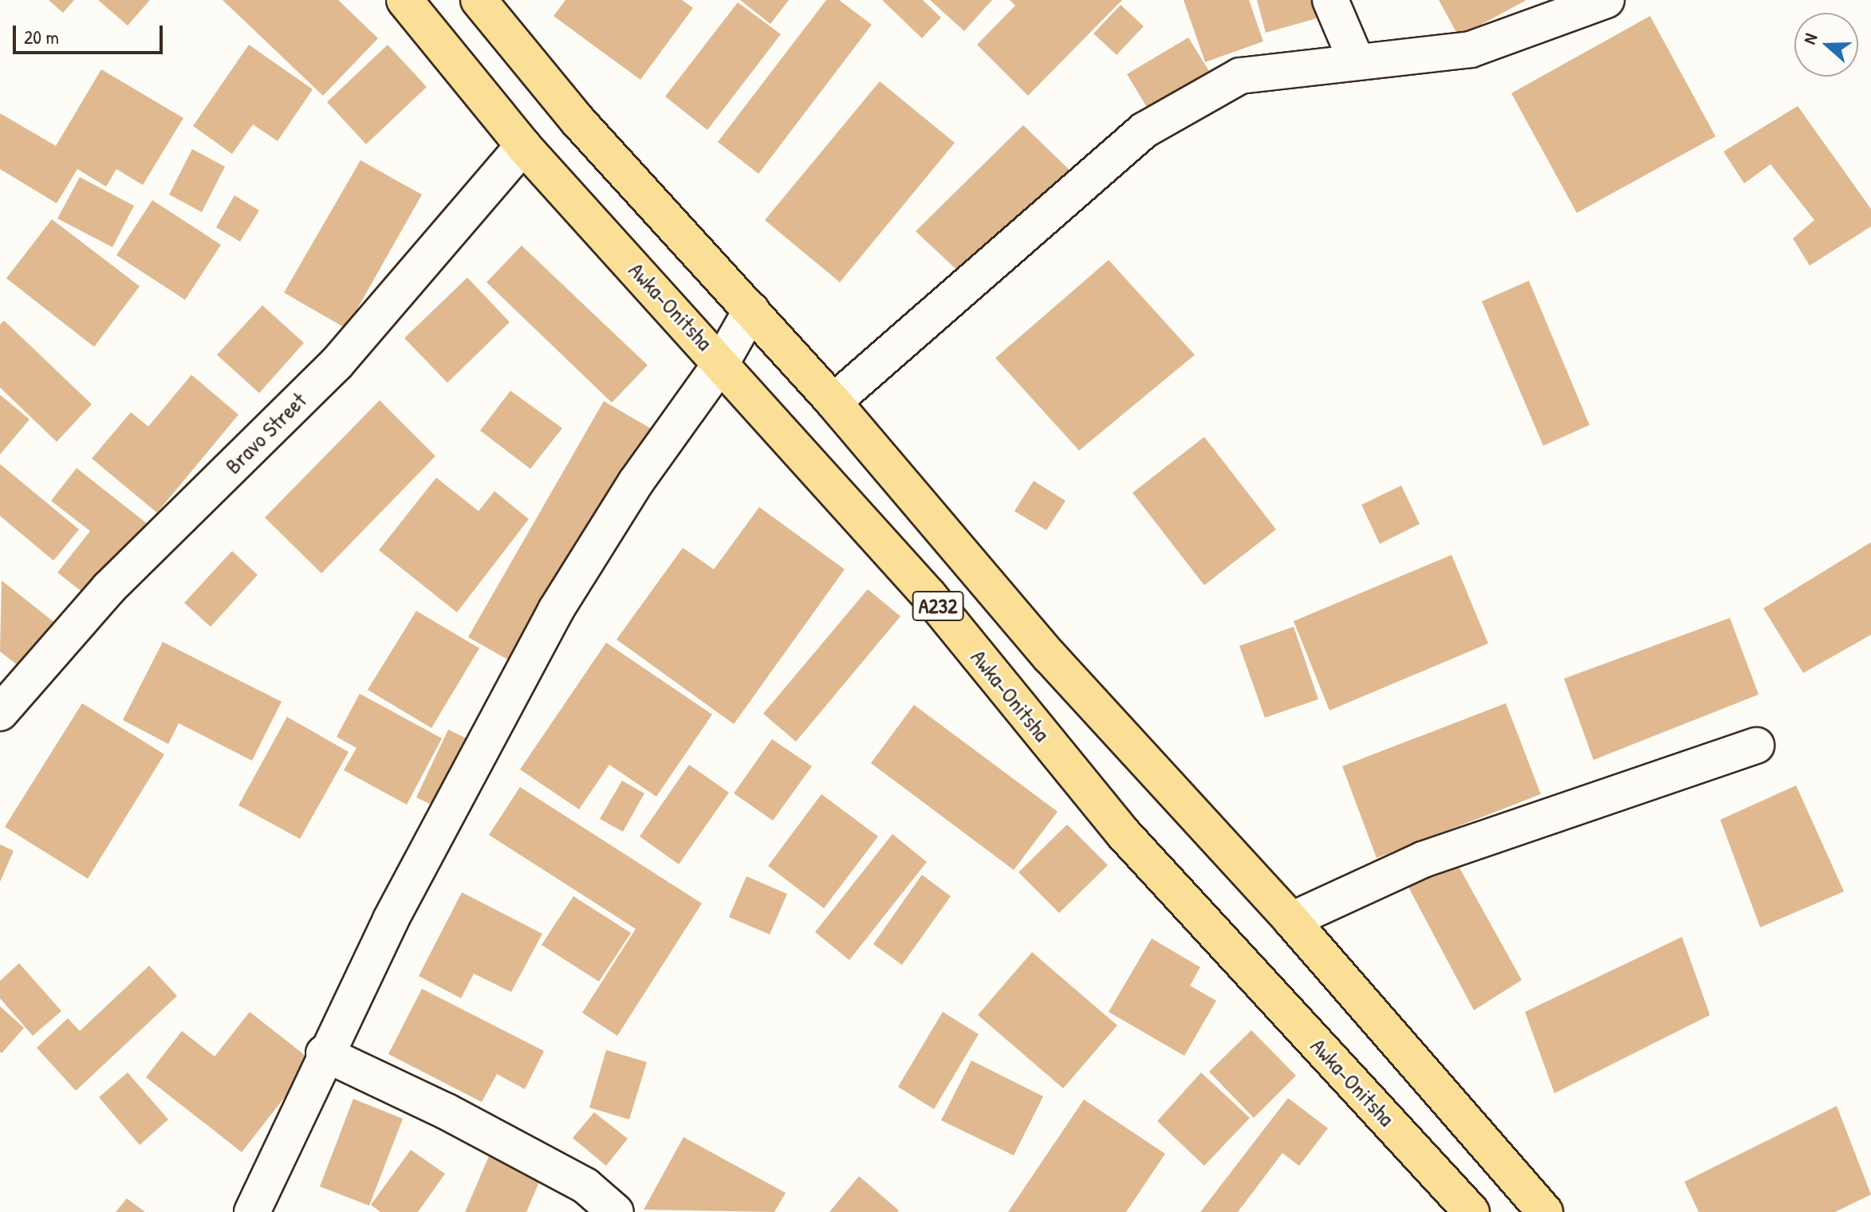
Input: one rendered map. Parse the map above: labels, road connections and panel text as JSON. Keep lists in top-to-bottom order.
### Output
{
  "streets": {
    "main road": ["Awka-Onitsha", "A232"],
    "street": ["Bravo Street"]
  },
  "crossings": [
    ["Awka-Onitsha", "Bravo Street"]
  ],
  "scale_bar": "20 m",
  "north": "left"
}
